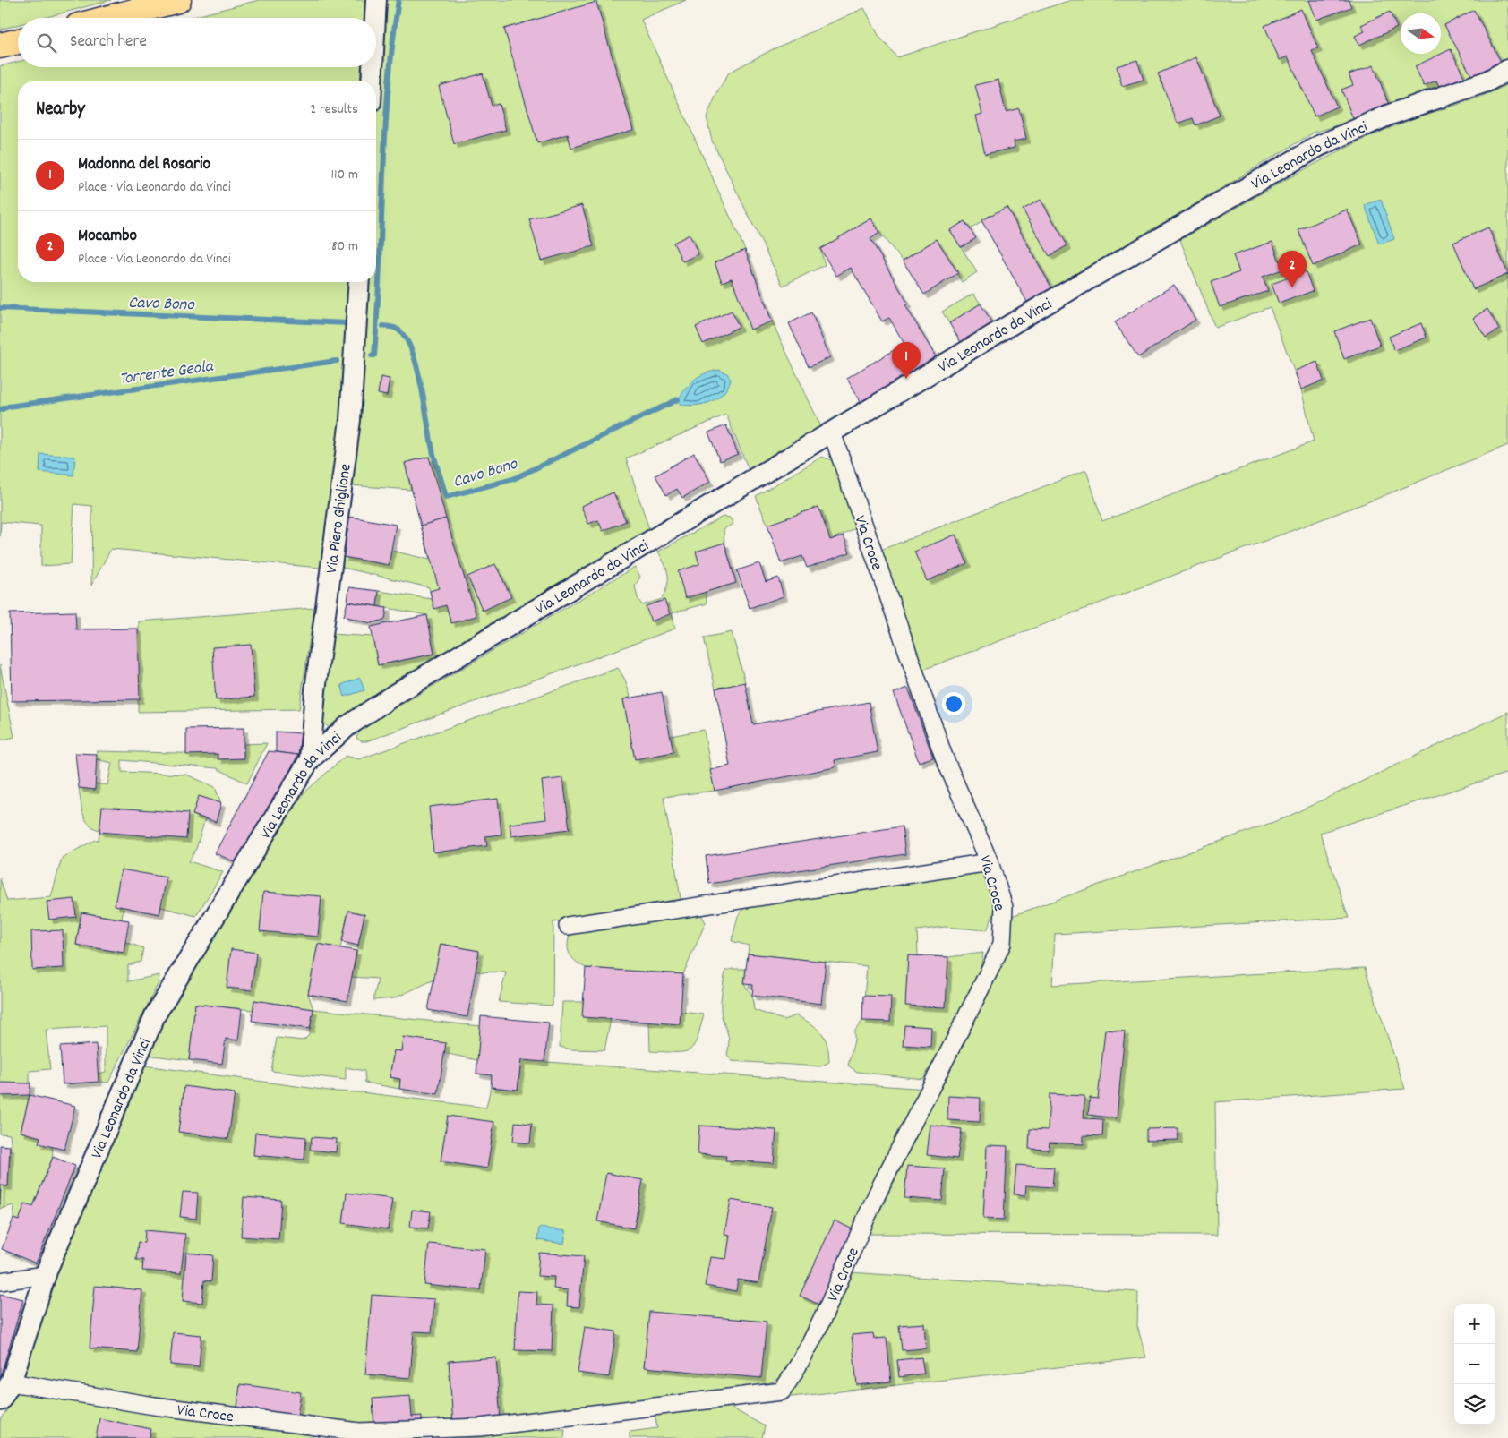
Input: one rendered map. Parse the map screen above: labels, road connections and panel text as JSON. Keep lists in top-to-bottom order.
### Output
{
  "streets": {
    "street": ["Via Leonardo da Vinci", "Via Piero Ghiglione", "Via Croce"]
  },
  "crossings": [
    ["Via Leonardo da Vinci", "Via Piero Ghiglione"],
    ["Via Leonardo da Vinci", "Via Croce"]
  ],
  "water": ["Cavo Bono", "Torrente Geola"],
  "north": "right",
  "page": {
    "search": "Search here",
    "heading": ["Nearby", "2 results"],
    "list": [
      {
        "mark": "1",
        "name": "Madonna del Rosario",
        "note": "Place · Via Leonardo da Vinci",
        "value": "110 m"
      },
      {
        "mark": "2",
        "name": "Mocambo",
        "note": "Place · Via Leonardo da Vinci",
        "value": "180 m"
      }
    ],
    "pins": ["2", "1"],
    "map_buttons": ["+", "−"]
  }
}
